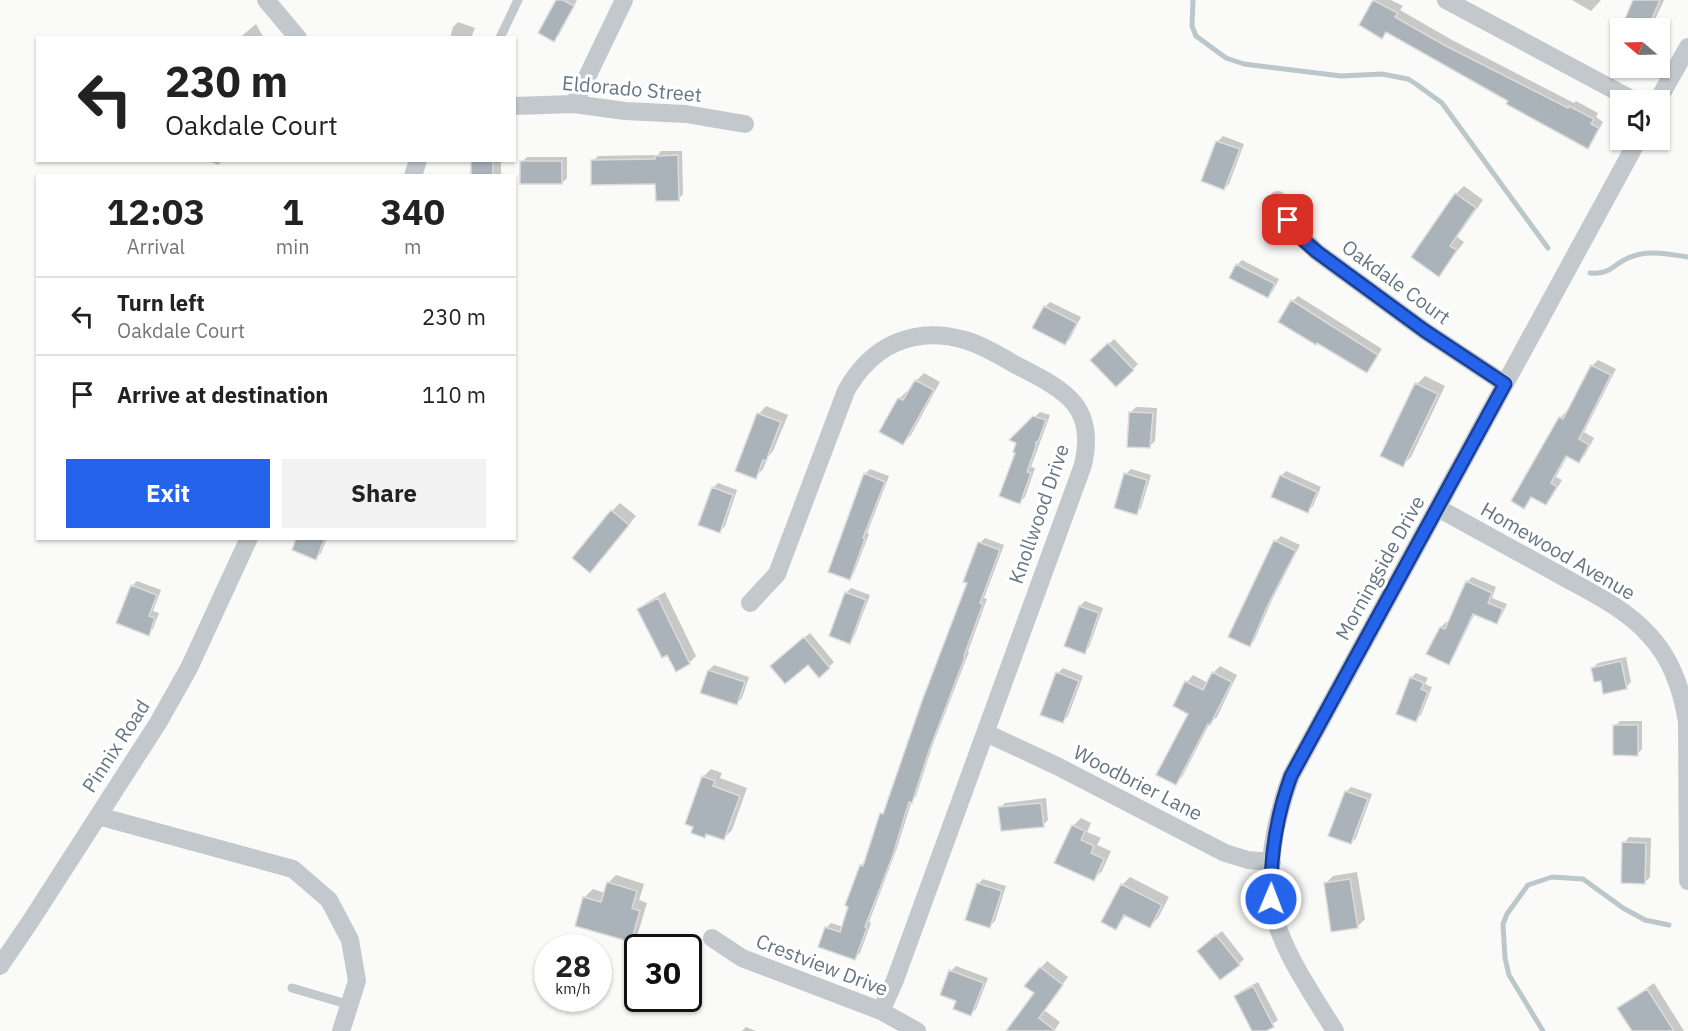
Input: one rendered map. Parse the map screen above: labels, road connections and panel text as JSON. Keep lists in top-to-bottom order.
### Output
{
  "streets": {
    "street": [
      "Eldorado Street",
      "Oakdale Court",
      "Knollwood Drive",
      "Homewood Avenue",
      "Morningside Drive",
      "Pinnix Road",
      "Woodbrier Lane",
      "Crestview Drive"
    ]
  },
  "crossings": [
    ["Oakdale Court", "Morningside Drive"],
    ["Knollwood Drive", "Woodbrier Lane"],
    ["Knollwood Drive", "Crestview Drive"],
    ["Homewood Avenue", "Morningside Drive"],
    ["Morningside Drive", "Woodbrier Lane"]
  ],
  "north": "left",
  "page": {
    "turn": ["230 m", "Oakdale Court"],
    "eta": [
      "12:03",
      "Arrival",
      "1",
      "min",
      "340",
      "m"
    ],
    "list": [
      {
        "name": "Turn left",
        "note": "Oakdale Court",
        "value": "230 m"
      },
      {
        "name": "Arrive at destination",
        "value": "110 m"
      }
    ],
    "buttons": ["Exit", "Share"],
    "speed": "28 km/h",
    "limit": "30"
  }
}
